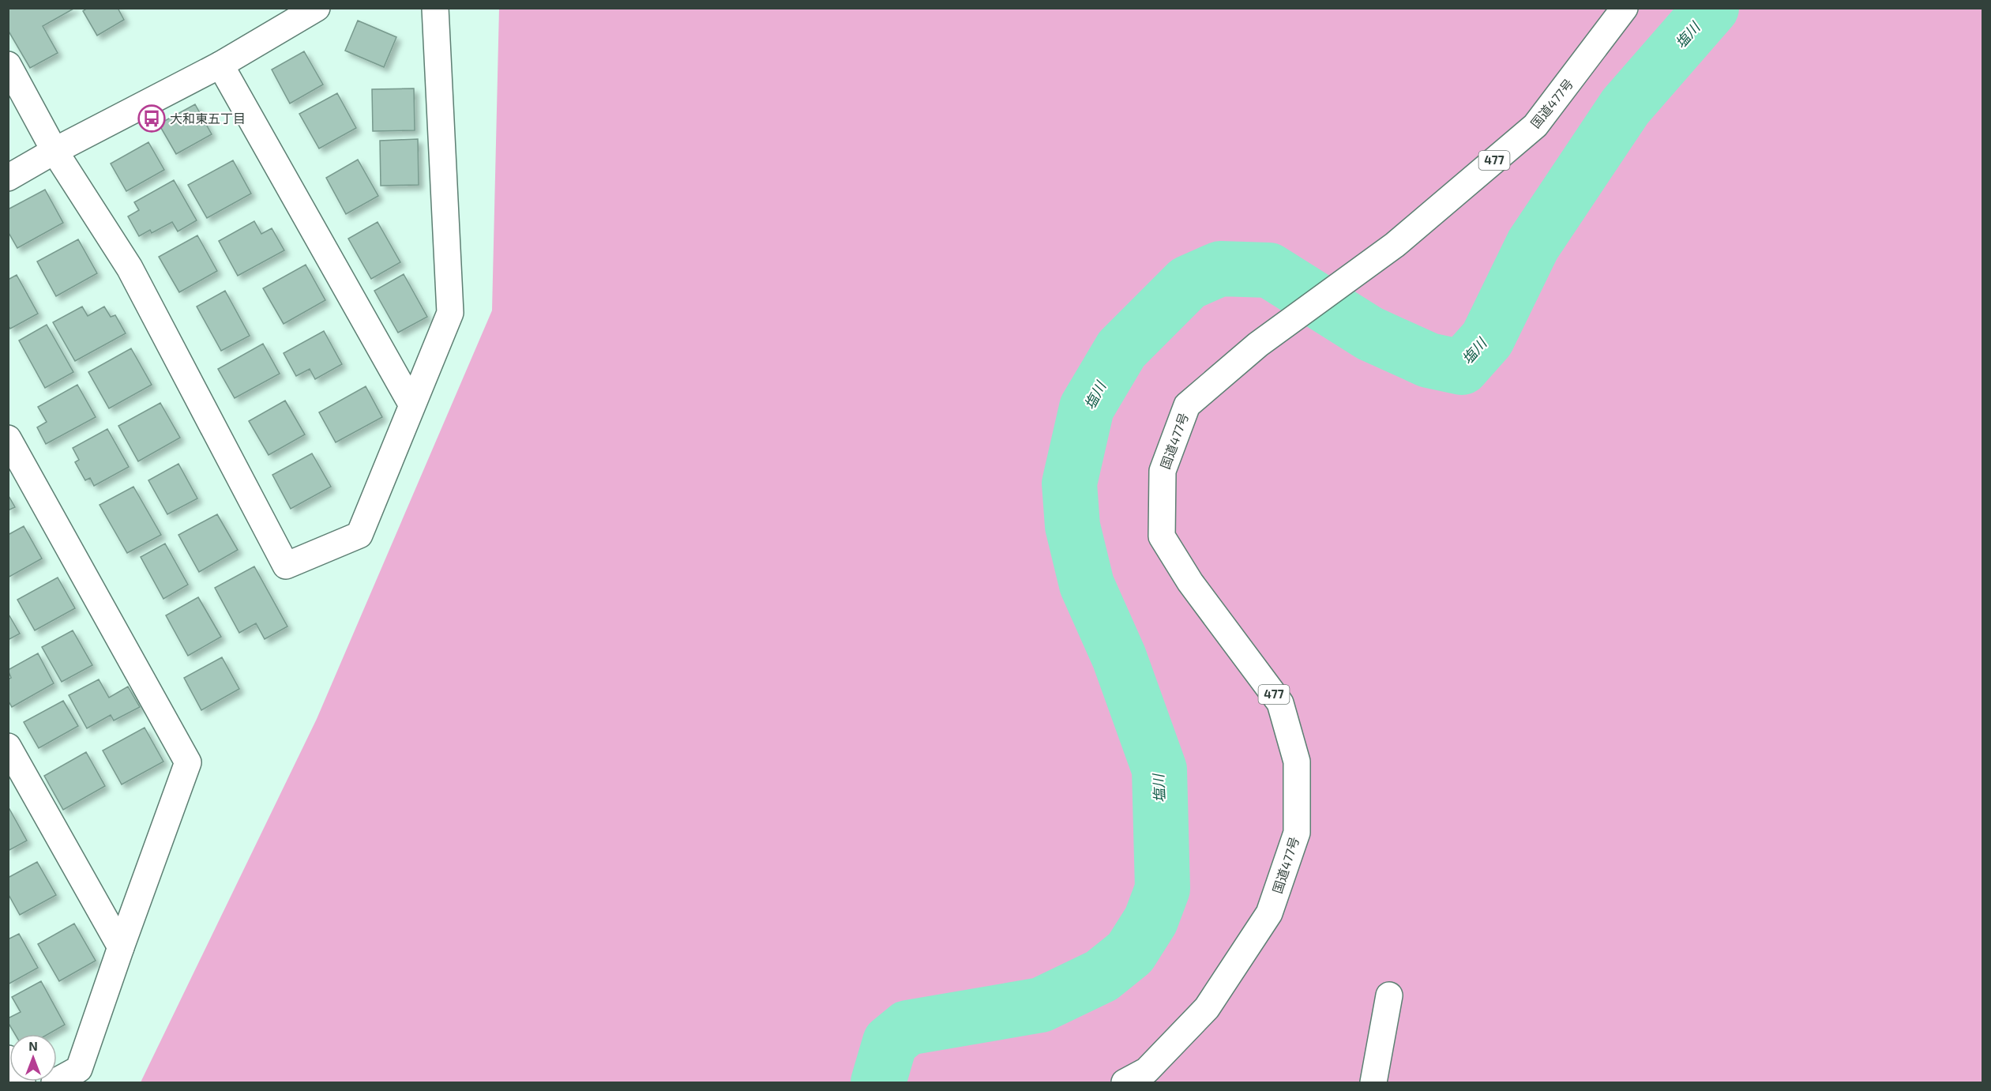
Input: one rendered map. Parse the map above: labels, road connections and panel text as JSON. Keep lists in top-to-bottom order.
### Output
{
  "streets": {
    "main road": ["国道477号", "477"]
  },
  "water": ["塩川"],
  "places": {
    "bus stop": ["大和東五丁目"]
  },
  "north": "top"
}
